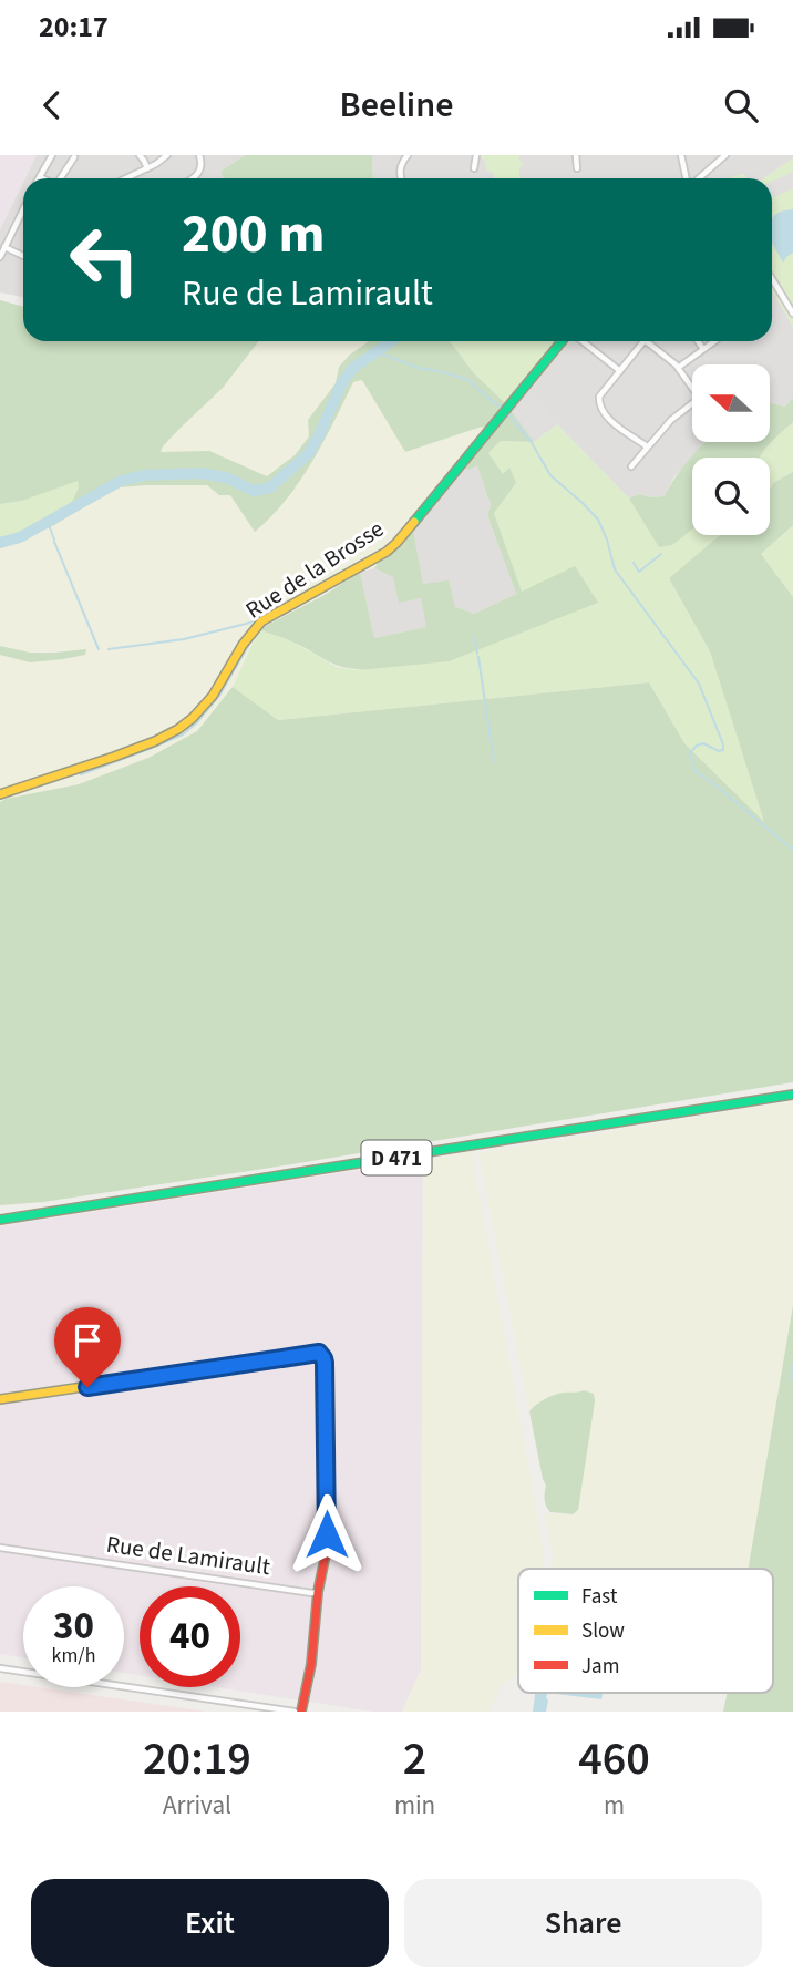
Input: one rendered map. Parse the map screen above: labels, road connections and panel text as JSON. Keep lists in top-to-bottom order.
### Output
{
  "streets": {
    "street": ["Rue de la Brosse", "D 471", "Rue de Lamirault"]
  },
  "legend": ["Fast", "Slow", "Jam"],
  "north": "left",
  "page": {
    "status": "20:17",
    "header": "Beeline",
    "turn": ["200 m", "Rue de Lamirault"],
    "speed": "30 km/h",
    "limit": "40",
    "eta": [
      "20:19",
      "Arrival",
      "2",
      "min",
      "460",
      "m"
    ],
    "buttons": ["Exit", "Share"]
  }
}
